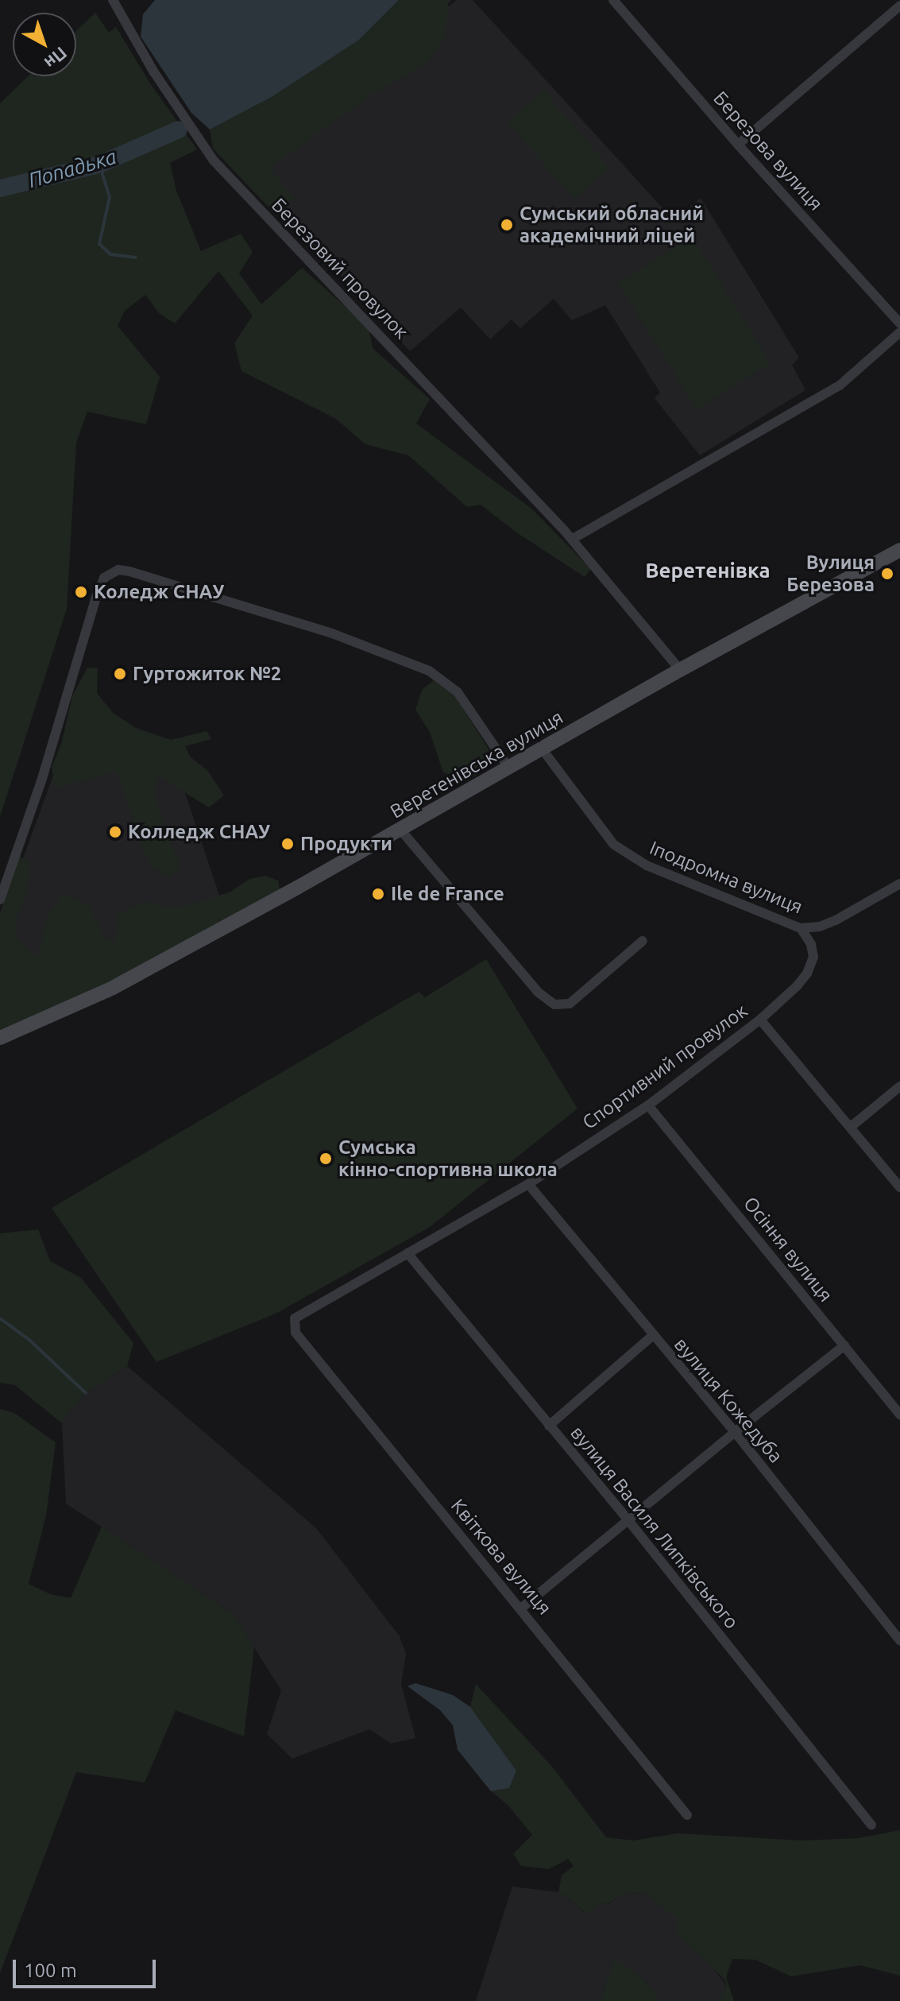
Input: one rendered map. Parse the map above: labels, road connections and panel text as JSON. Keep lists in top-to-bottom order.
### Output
{
  "streets": {
    "street": [
      "Березова вулиця",
      "Березовий провулок",
      "Веретенівська вулиця",
      "Іподромна вулиця",
      "Спортивний провулок",
      "Осіння вулиця",
      "вулиця Кожедуба",
      "вулиця Василя Липківського",
      "Квіткова вулиця"
    ]
  },
  "crossings": [
    ["Березовий провулок", "Веретенівська вулиця"],
    ["Веретенівська вулиця", "Іподромна вулиця"],
    ["Іподромна вулиця", "Спортивний провулок"],
    ["Спортивний провулок", "Осіння вулиця"],
    ["Спортивний провулок", "вулиця Кожедуба"],
    ["Спортивний провулок", "вулиця Василя Липківського"],
    ["Спортивний провулок", "Квіткова вулиця"]
  ],
  "districts": ["Веретенівка"],
  "water": ["Попадька"],
  "places": [
    "Сумський обласний академічний ліцей",
    "Вулиця Березова",
    "Коледж СНАУ",
    "Гуртожиток №2",
    "Колледж СНАУ",
    "Продукти",
    "Ile de France",
    "Сумська кінно-спортивна школа"
  ],
  "scale_bar": "100 m",
  "north": "bottom right"
}
